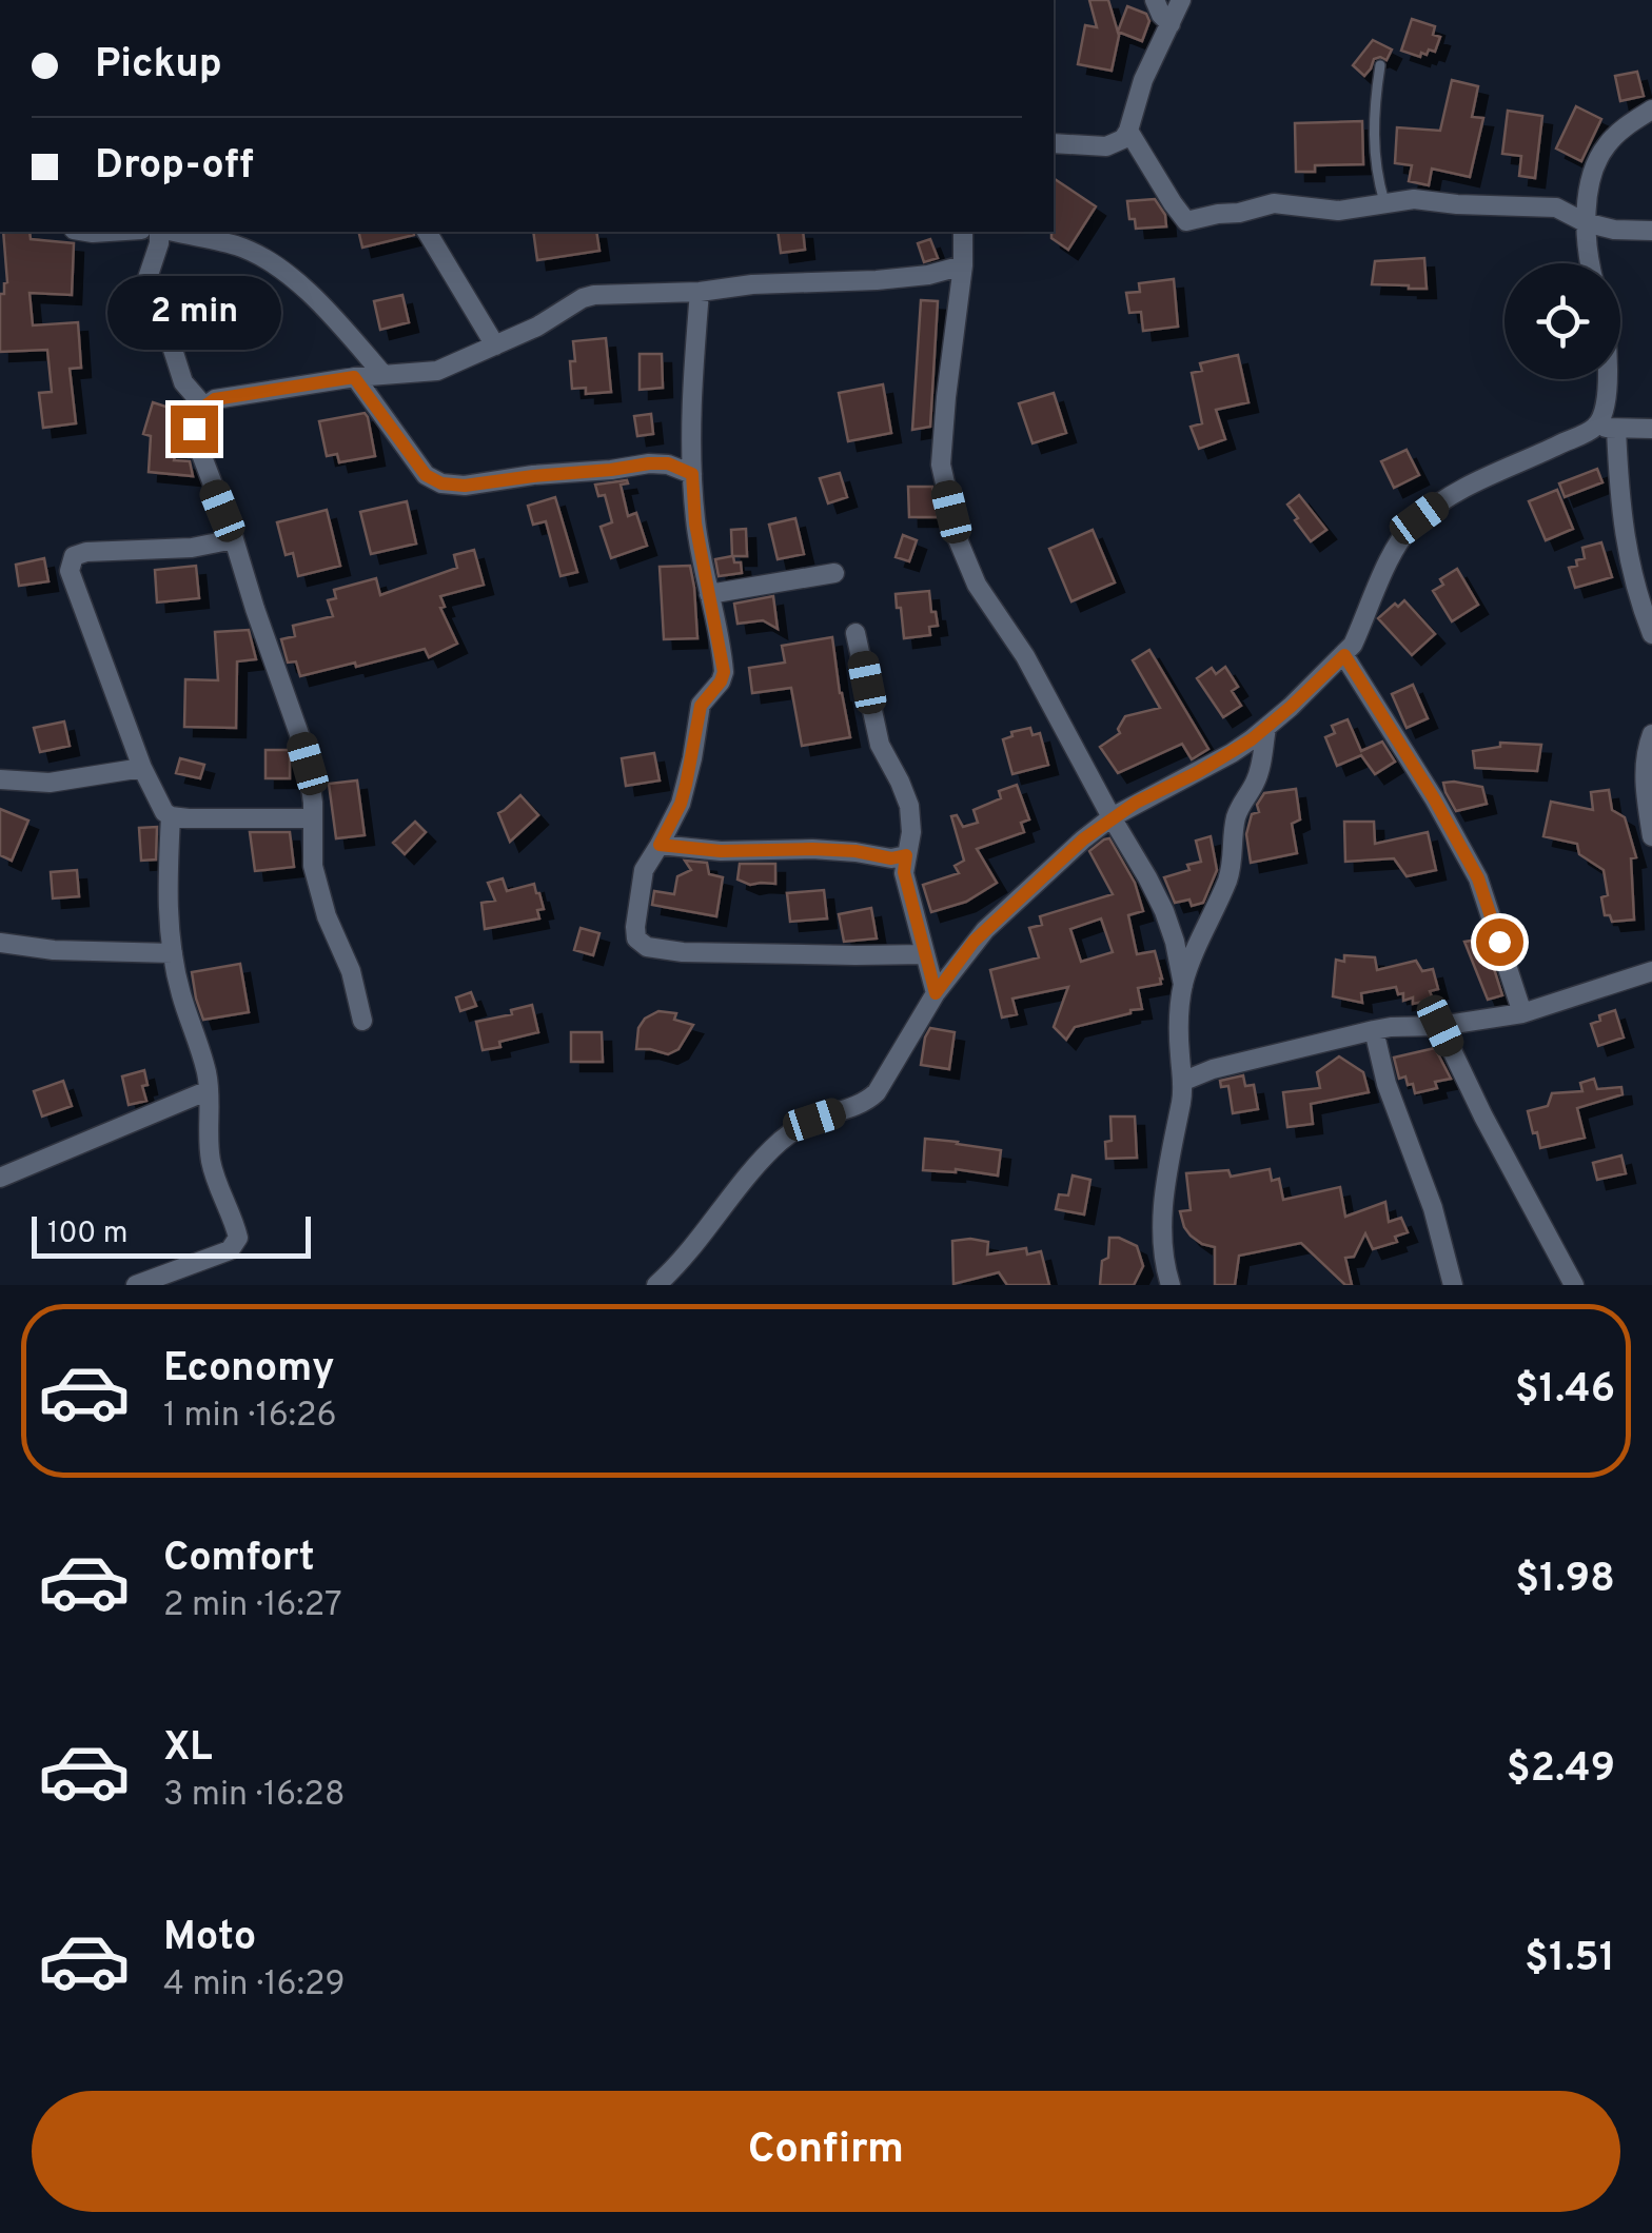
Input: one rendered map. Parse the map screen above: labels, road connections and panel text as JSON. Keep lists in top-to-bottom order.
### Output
{
  "scale_bar": "100 m",
  "page": {
    "banner": ["Pickup", "Drop-off"],
    "bubble": "2 min",
    "scale": "100 m",
    "list": [
      {
        "name": "Economy",
        "note": "1 min · 16:26",
        "value": "$1.46"
      },
      {
        "name": "Comfort",
        "note": "2 min · 16:27",
        "value": "$1.98"
      },
      {
        "name": "XL",
        "note": "3 min · 16:28",
        "value": "$2.49"
      },
      {
        "name": "Moto",
        "note": "4 min · 16:29",
        "value": "$1.51"
      }
    ],
    "buttons": "Confirm"
  }
}
